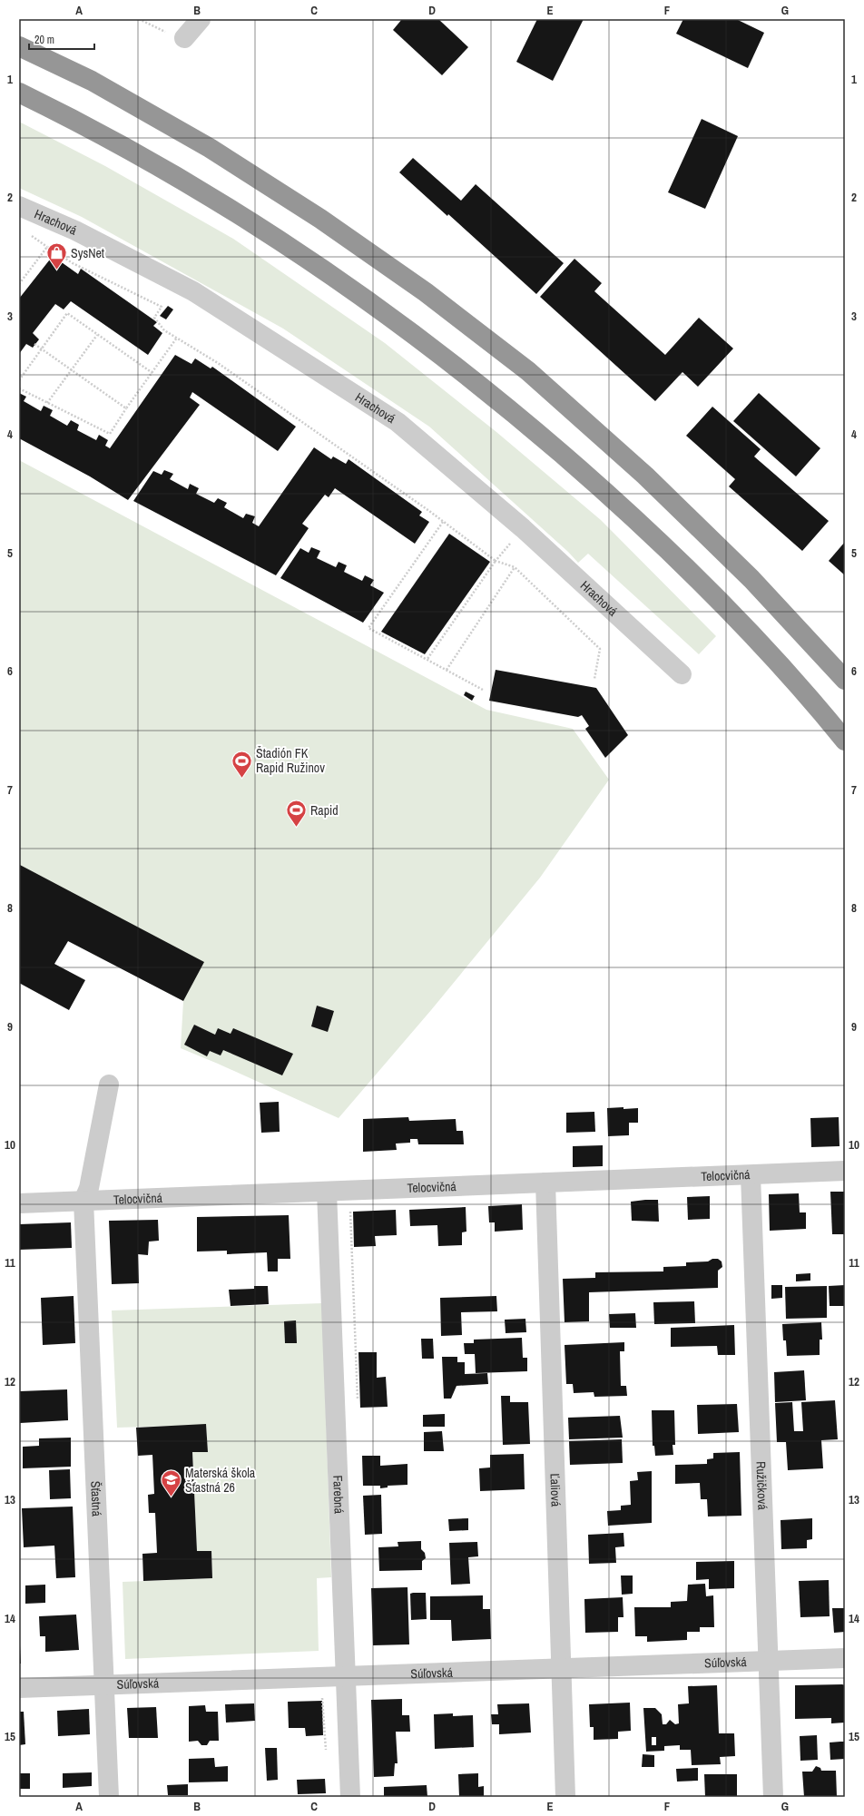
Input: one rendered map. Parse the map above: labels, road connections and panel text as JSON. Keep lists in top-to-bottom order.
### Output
{
  "streets": {
    "street": [
      "Hrachová",
      "Telocvičná",
      "Ružičková",
      "Ľaliová",
      "Farebná",
      "Šťastná",
      "Súľovská"
    ]
  },
  "crossings": [
    ["Telocvičná", "Ružičková"],
    ["Telocvičná", "Ľaliová"],
    ["Telocvičná", "Farebná"],
    ["Telocvičná", "Šťastná"],
    ["Ružičková", "Súľovská"],
    ["Ľaliová", "Súľovská"],
    ["Farebná", "Súľovská"],
    ["Šťastná", "Súľovská"]
  ],
  "places": {
    "shop": ["SysNet"],
    "sports": ["Štadión FK Rapid Ružinov", "Rapid"],
    "school or university": ["Materská škola Šťastná 26"]
  },
  "scale_bar": "20 m",
  "grid": {
    "columns": [
      "A",
      "B",
      "C",
      "D",
      "E",
      "F",
      "G"
    ],
    "rows": [
      "1",
      "2",
      "3",
      "4",
      "5",
      "6",
      "7",
      "8",
      "9",
      "10",
      "11",
      "12",
      "13",
      "14",
      "15"
    ]
  }
}
